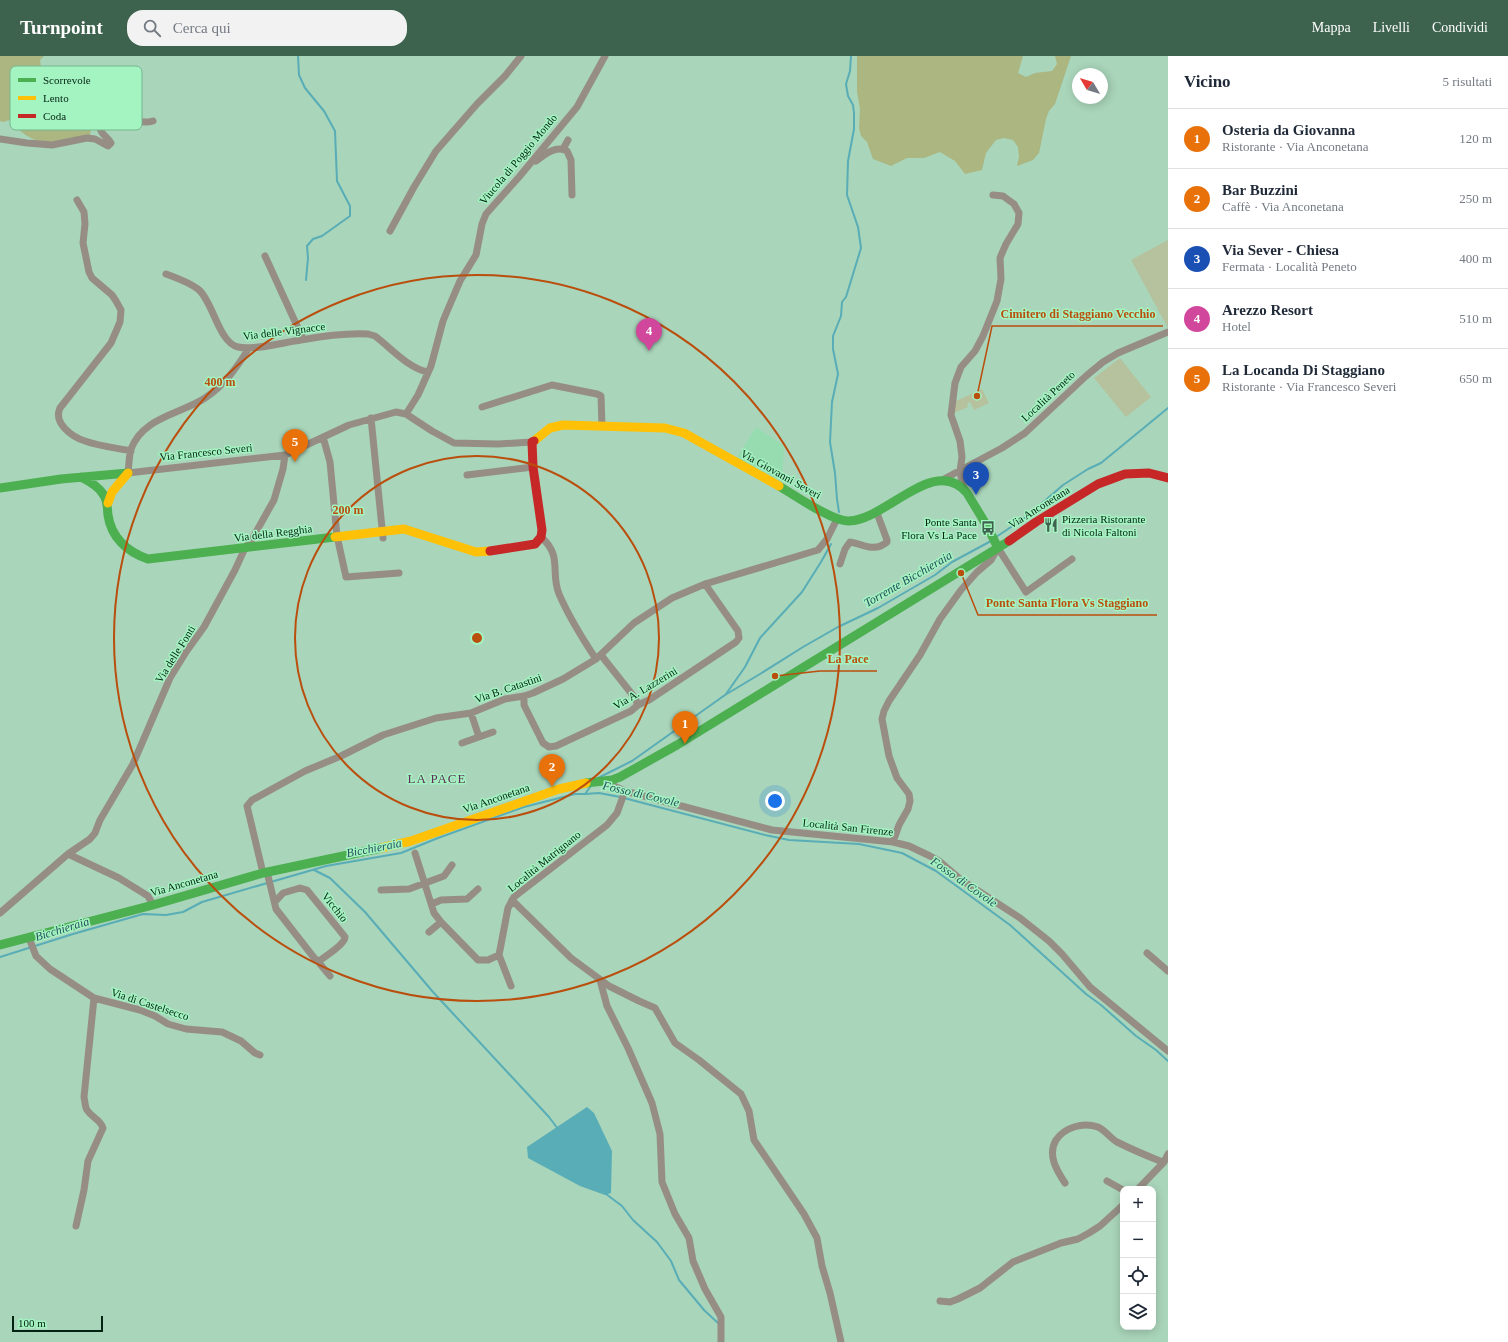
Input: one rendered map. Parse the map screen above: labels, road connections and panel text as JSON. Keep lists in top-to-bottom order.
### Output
{
  "streets": {
    "street": [
      "Viucola di Poggio Mondo",
      "Via delle Vignacce",
      "Località Peneto",
      "Via Francesco Severi",
      "Via Giovanni Severi",
      "Via Anconetana",
      "Via della Regghia",
      "Via delle Fonti",
      "Via B. Catastini",
      "Via A. Lazzerini",
      "Località San Firenze",
      "Località Matrignano",
      "Vicchio",
      "Via di Castelsecco"
    ]
  },
  "crossings": [
    ["Viucola di Poggio Mondo", "Via delle Vignacce"],
    ["Viucola di Poggio Mondo", "Via Francesco Severi"],
    ["Località Peneto", "Via Giovanni Severi"],
    ["Via Francesco Severi", "Via della Regghia"],
    ["Via Francesco Severi", "Via delle Fonti"],
    ["Via Giovanni Severi", "Via B. Catastini"],
    ["Via Anconetana", "Via B. Catastini"],
    ["Via Anconetana", "Località San Firenze"],
    ["Via Anconetana", "Via di Castelsecco"],
    ["Via della Regghia", "Via delle Fonti"],
    ["Via B. Catastini", "Via A. Lazzerini"],
    ["Località San Firenze", "Località Matrignano"]
  ],
  "districts": ["LA PACE"],
  "water": ["Torrente Bicchieraia", "Fosso di Covole", "Bicchieraia"],
  "places": {
    "other": ["Cimitero di Staggiano Vecchio", "Ponte Santa Flora Vs Staggiano", "La Pace"],
    "restaurant": ["Pizzeria Ristorante di Nicola Faltoni"],
    "bus stop": ["Ponte Santa Flora Vs La Pace"]
  },
  "legend": ["Scorrevole", "Lento", "Coda"],
  "scale_bar": "100 m",
  "north": "top left",
  "page": {
    "header": "Turnpoint",
    "search": "Cerca qui",
    "nav": ["Mappa", "Livelli", "Condividi"],
    "heading": ["Vicino", "5 risultati"],
    "list": [
      {
        "mark": "1",
        "name": "Osteria da Giovanna",
        "note": "Ristorante · Via Anconetana",
        "value": "120 m"
      },
      {
        "mark": "2",
        "name": "Bar Buzzini",
        "note": "Caffè · Via Anconetana",
        "value": "250 m"
      },
      {
        "mark": "3",
        "name": "Via Sever - Chiesa",
        "note": "Fermata · Località Peneto",
        "value": "400 m"
      },
      {
        "mark": "4",
        "name": "Arezzo Resort",
        "note": "Hotel",
        "value": "510 m"
      },
      {
        "mark": "5",
        "name": "La Locanda Di Staggiano",
        "note": "Ristorante · Via Francesco Severi",
        "value": "650 m"
      }
    ],
    "pins": [
      "4",
      "5",
      "3",
      "1",
      "2"
    ],
    "map_buttons": ["+", "−"],
    "scale": "100 m"
  },
  "rings": ["400 m", "200 m"]
}
